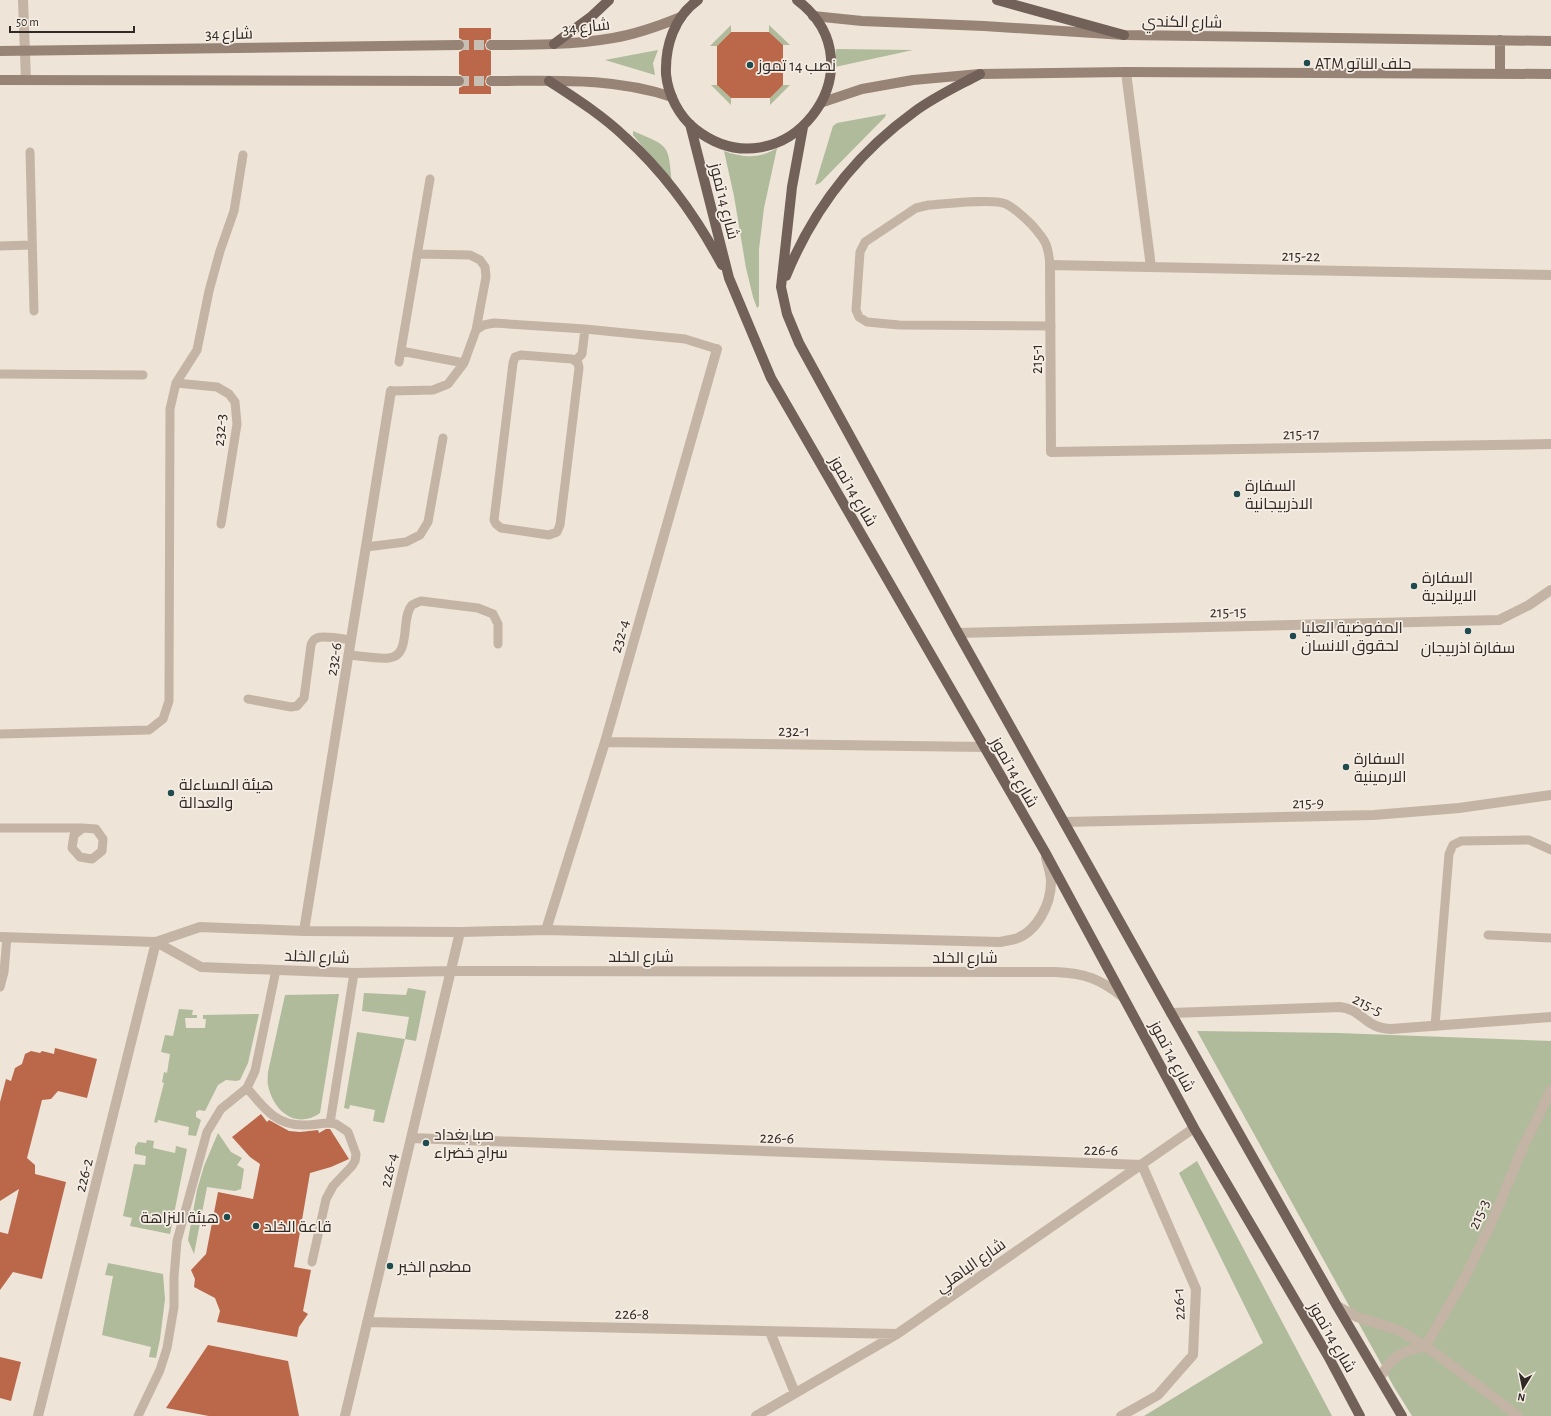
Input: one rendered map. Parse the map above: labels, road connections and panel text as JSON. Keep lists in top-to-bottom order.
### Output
{
  "streets": {
    "main road": ["شارع 14 تموز"],
    "street": [
      "شارع الكندي",
      "شارع 34",
      "215-22",
      "215-1",
      "215-17",
      "215-15",
      "232-4",
      "232-6",
      "232-1",
      "215-9",
      "شارع الخلد",
      "215-5",
      "226-6",
      "226-4",
      "226-2",
      "215-3",
      "شارع الباهلي",
      "226-1",
      "226-8"
    ],
    "lane": ["232-3"]
  },
  "crossings": [
    ["شارع 14 تموز", "215-15"],
    ["شارع 14 تموز", "232-1"],
    ["شارع 14 تموز", "215-9"],
    ["شارع 14 تموز", "شارع الخلد"],
    ["شارع 14 تموز", "215-5"],
    ["شارع 14 تموز", "شارع الباهلي"],
    ["215-22", "215-1"],
    ["215-1", "215-17"],
    ["232-4", "232-1"],
    ["232-4", "شارع الخلد"],
    ["232-6", "شارع الخلد"],
    ["شارع الخلد", "226-4"],
    ["شارع الخلد", "226-2"],
    ["226-6", "226-4"],
    ["226-6", "شارع الباهلي"],
    ["226-6", "226-1"],
    ["226-4", "226-8"],
    ["شارع الباهلي", "226-1"],
    ["شارع الباهلي", "226-8"]
  ],
  "places": [
    "ATM حلف الناتو",
    "نصب 14 تموز",
    "السفارة الاذربيجانية",
    "السفارة الايرلندية",
    "سفارة اذربيجان",
    "المفوضية العليا لحقوق الانسان",
    "السفارة الارمينية",
    "هيئة المساءلة والعدالة",
    "صبا بغداد سراج خضراء",
    "هيئة النزاهة",
    "قاعة الخلد",
    "مطعم الخير"
  ],
  "scale_bar": "50 m",
  "north": "bottom"
}
